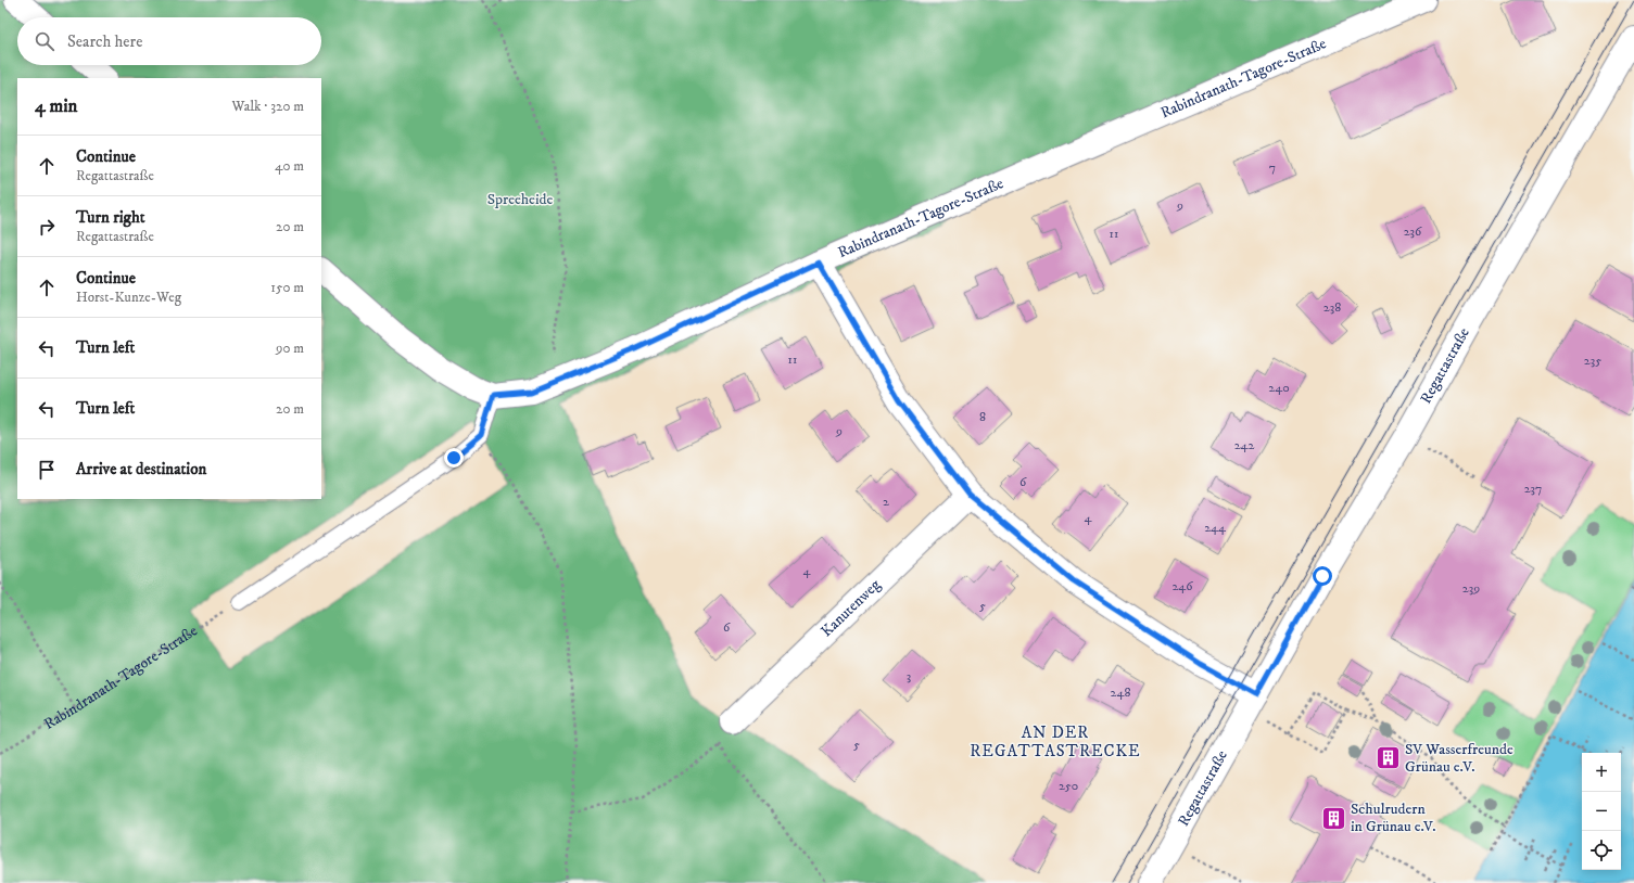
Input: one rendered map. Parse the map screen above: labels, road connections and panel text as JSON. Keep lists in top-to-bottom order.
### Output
{
  "streets": {
    "street": ["Rabindranath-Tagore-Straße", "Regattastraße", "Kanutenweg"]
  },
  "districts": ["AN DER REGATTASTRECKE"],
  "parks": ["Spreeheide"],
  "places": {
    "building": ["SV Wasserfreunde Grünau e.V.", "Schulrudern in Grünau e.V."]
  },
  "house_numbers": [
    "7",
    "9",
    "236",
    "11",
    "238",
    "11",
    "235",
    "240",
    "8",
    "9",
    "242",
    "6",
    "237",
    "2",
    "4",
    "244",
    "4",
    "246",
    "239",
    "5",
    "6",
    "3",
    "248",
    "5",
    "250"
  ],
  "page": {
    "search": "Search here",
    "heading": ["4 min", "Walk · 320 m"],
    "list": [
      ["Continue", "Regattastraße", "40 m"],
      ["Turn right", "Regattastraße", "20 m"],
      ["Continue", "Horst-Kunze-Weg", "150 m"],
      ["Turn left", "90 m"],
      ["Turn left", "20 m"],
      "Arrive at destination"
    ],
    "map_buttons": ["+", "−"]
  }
}
